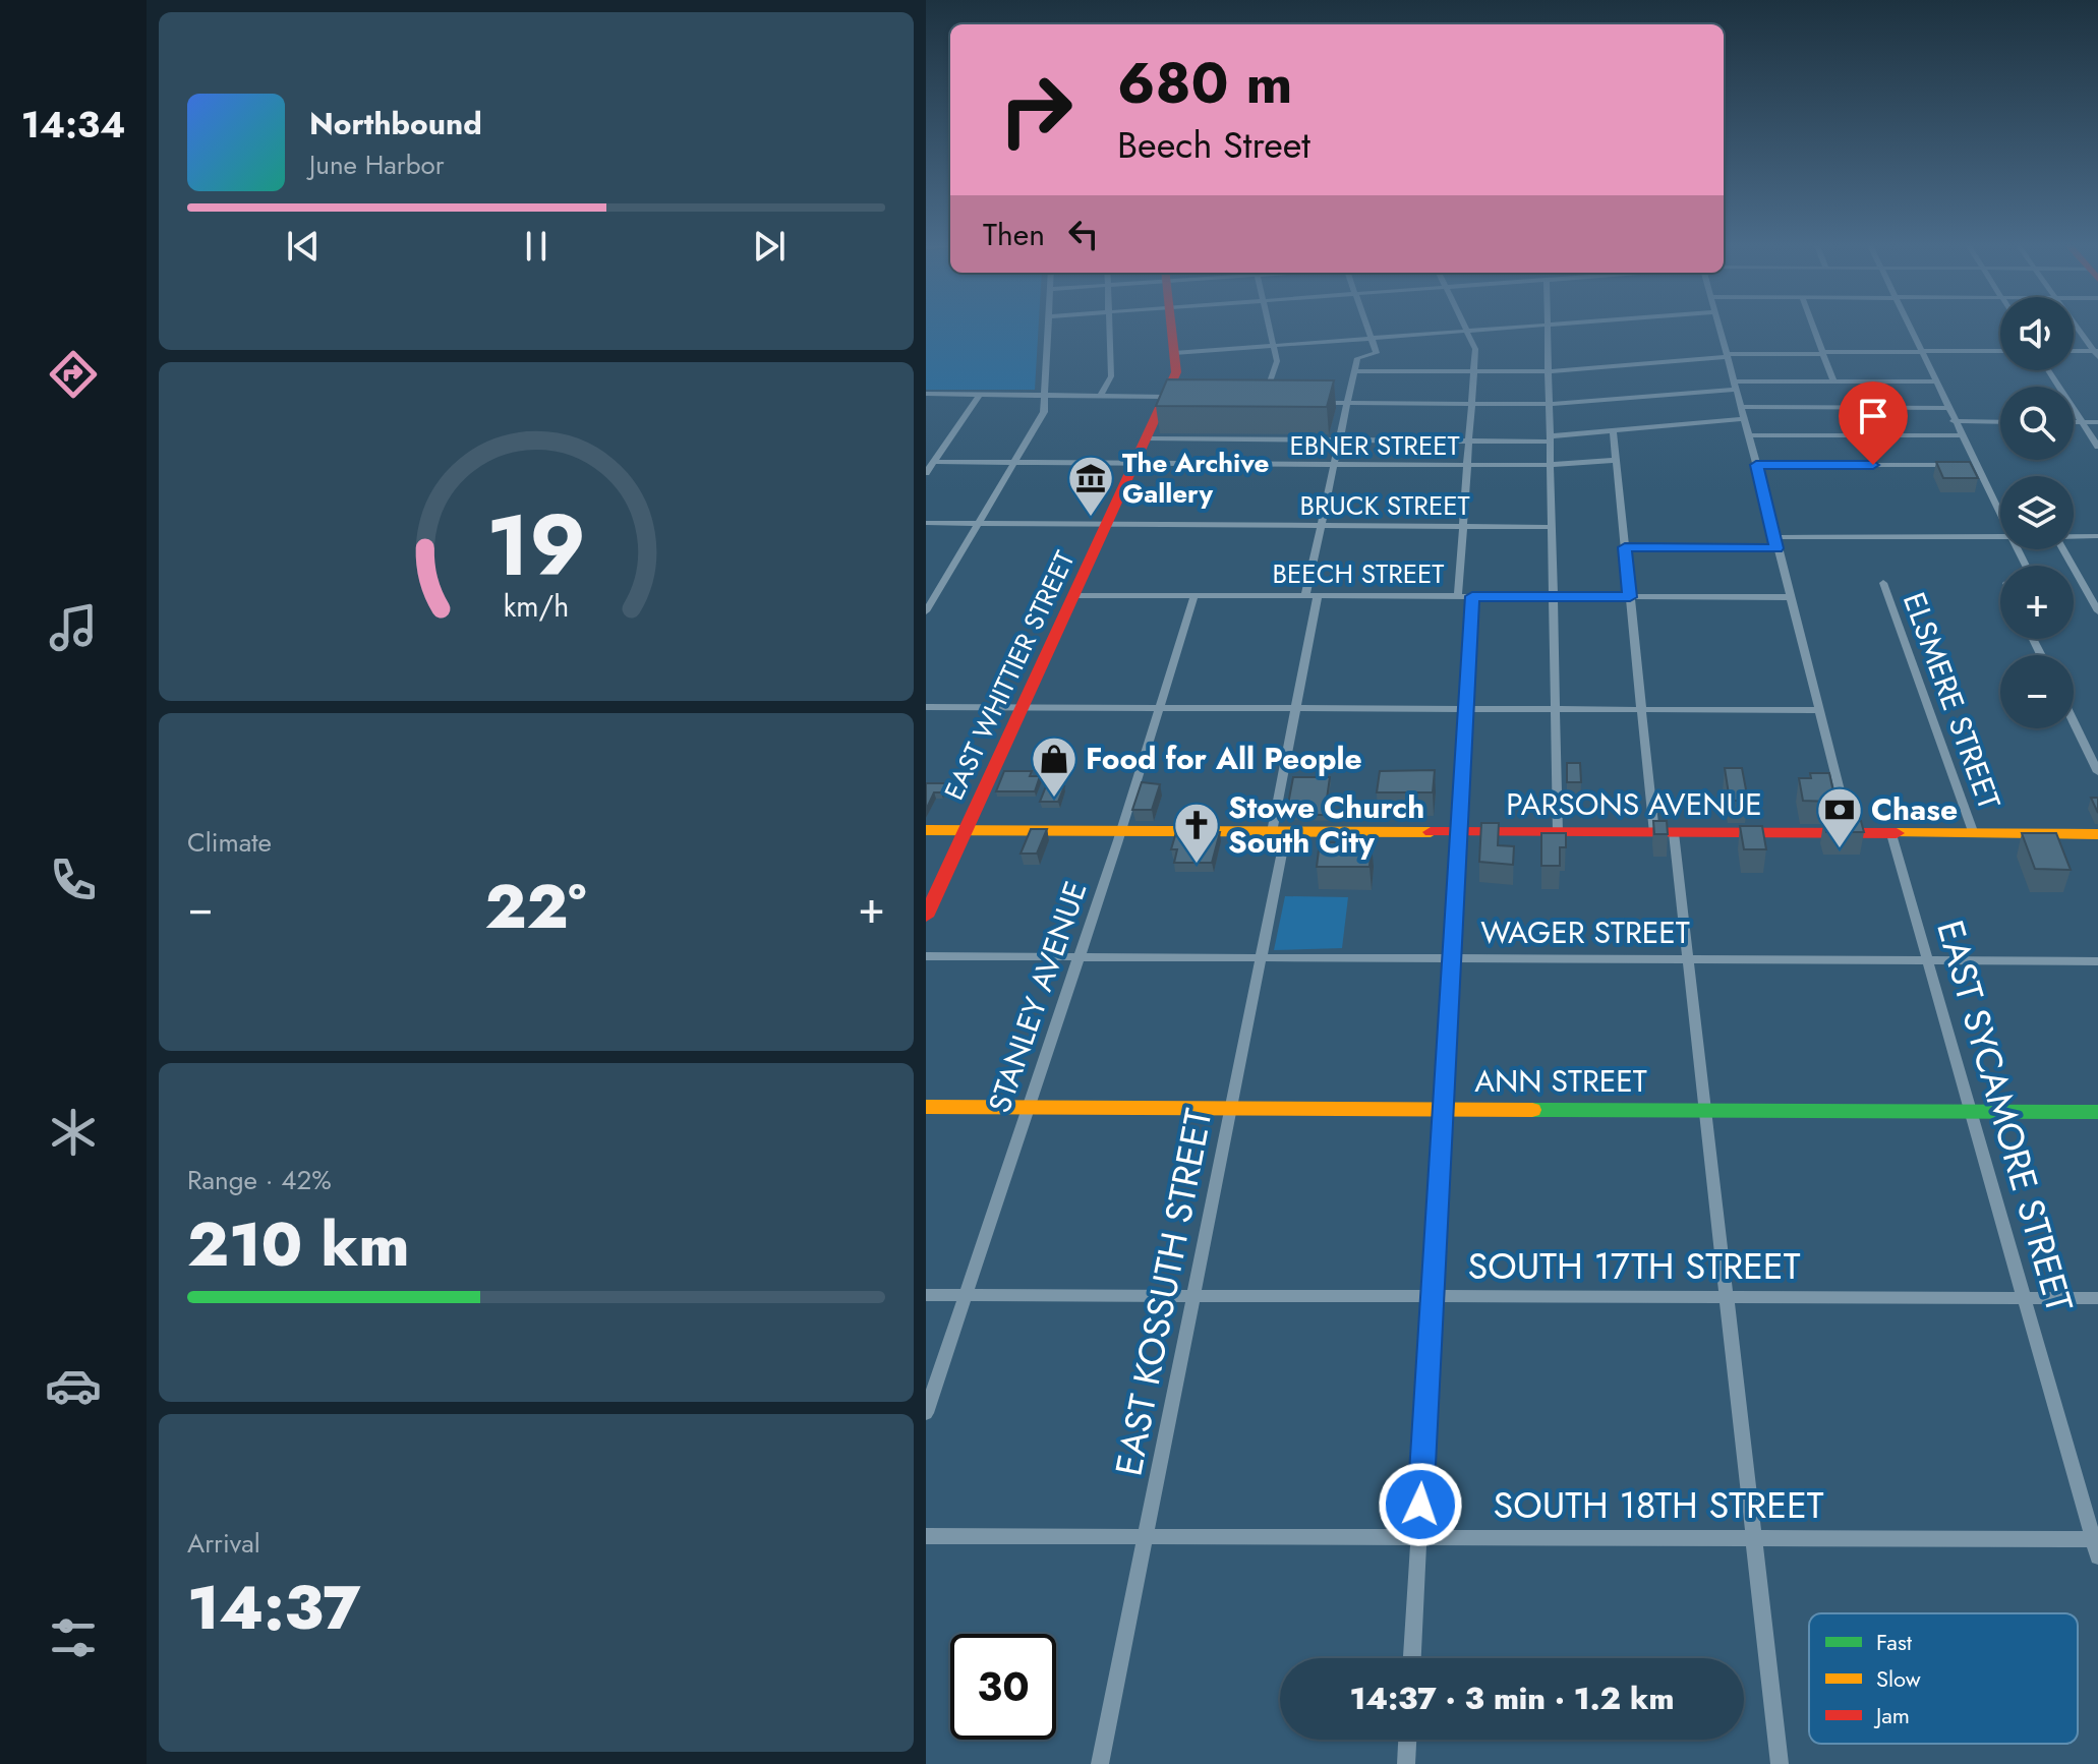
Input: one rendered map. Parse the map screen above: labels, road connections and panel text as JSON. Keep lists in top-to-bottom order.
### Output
{
  "streets": {
    "street": [
      "EBNER STREET",
      "BRUCK STREET",
      "BEECH STREET",
      "EAST WHITTIER STREET",
      "ELSMERE STREET",
      "PARSONS AVENUE",
      "WAGER STREET",
      "STANLEY AVENUE",
      "ANN STREET",
      "EAST SYCAMORE STREET",
      "SOUTH 17TH STREET",
      "EAST KOSSUTH STREET",
      "SOUTH 18TH STREET"
    ]
  },
  "crossings": [
    ["EBNER STREET", "EAST WHITTIER STREET"],
    ["BRUCK STREET", "EAST WHITTIER STREET"],
    ["BEECH STREET", "EAST WHITTIER STREET"],
    ["BEECH STREET", "STANLEY AVENUE"],
    ["BEECH STREET", "EAST KOSSUTH STREET"],
    ["EAST WHITTIER STREET", "PARSONS AVENUE"],
    ["ELSMERE STREET", "PARSONS AVENUE"],
    ["PARSONS AVENUE", "STANLEY AVENUE"],
    ["PARSONS AVENUE", "EAST SYCAMORE STREET"],
    ["PARSONS AVENUE", "EAST KOSSUTH STREET"],
    ["WAGER STREET", "STANLEY AVENUE"],
    ["WAGER STREET", "EAST SYCAMORE STREET"],
    ["WAGER STREET", "EAST KOSSUTH STREET"],
    ["STANLEY AVENUE", "ANN STREET"],
    ["STANLEY AVENUE", "SOUTH 17TH STREET"],
    ["ANN STREET", "EAST SYCAMORE STREET"],
    ["ANN STREET", "EAST KOSSUTH STREET"],
    ["EAST SYCAMORE STREET", "SOUTH 17TH STREET"],
    ["EAST SYCAMORE STREET", "SOUTH 18TH STREET"],
    ["SOUTH 17TH STREET", "EAST KOSSUTH STREET"],
    ["EAST KOSSUTH STREET", "SOUTH 18TH STREET"]
  ],
  "places": {
    "museum": ["The Archive Gallery"],
    "shop": ["Food for All People"],
    "bank": ["Chase"],
    "church": ["Stowe Church South City"]
  },
  "legend": ["Fast", "Slow", "Jam"],
  "page": {
    "tabs": "14:34",
    "turn": ["680 m", "Beech Street"],
    "song": ["Northbound", "June Harbor"],
    "then": "Then",
    "map_buttons": ["+", "−"],
    "tile": [
      "Climate",
      ["Range · 42%", "210 km"],
      ["Arrival", "14:37"]
    ],
    "heat": ["−", "22°", "+"],
    "limit": "30",
    "trip": "14:37 · 3 min · 1.2 km",
    "gauge": ["19", "km/h"]
  }
}
